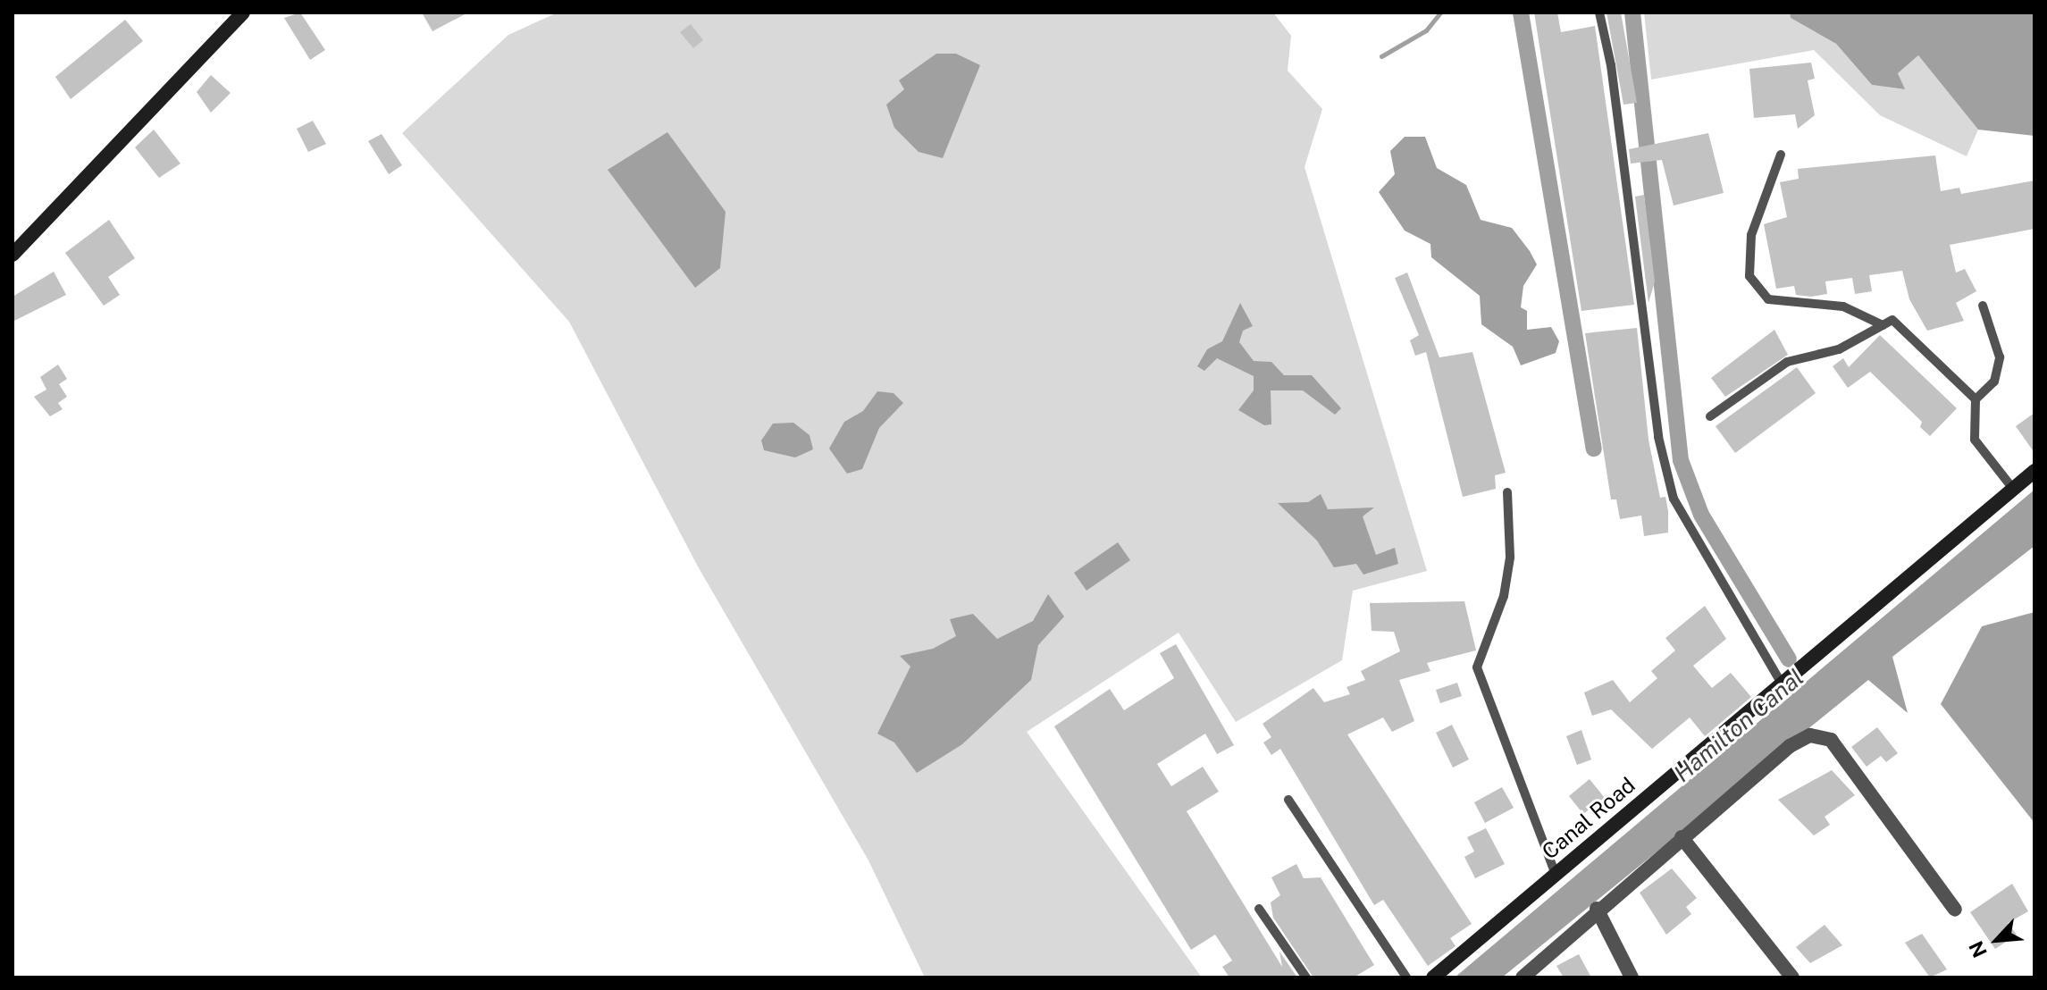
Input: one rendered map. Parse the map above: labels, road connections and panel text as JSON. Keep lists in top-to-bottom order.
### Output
{
  "streets": {
    "main road": ["Canal Road"]
  },
  "water": ["Hamilton Canal"],
  "north": "bottom left"
}
